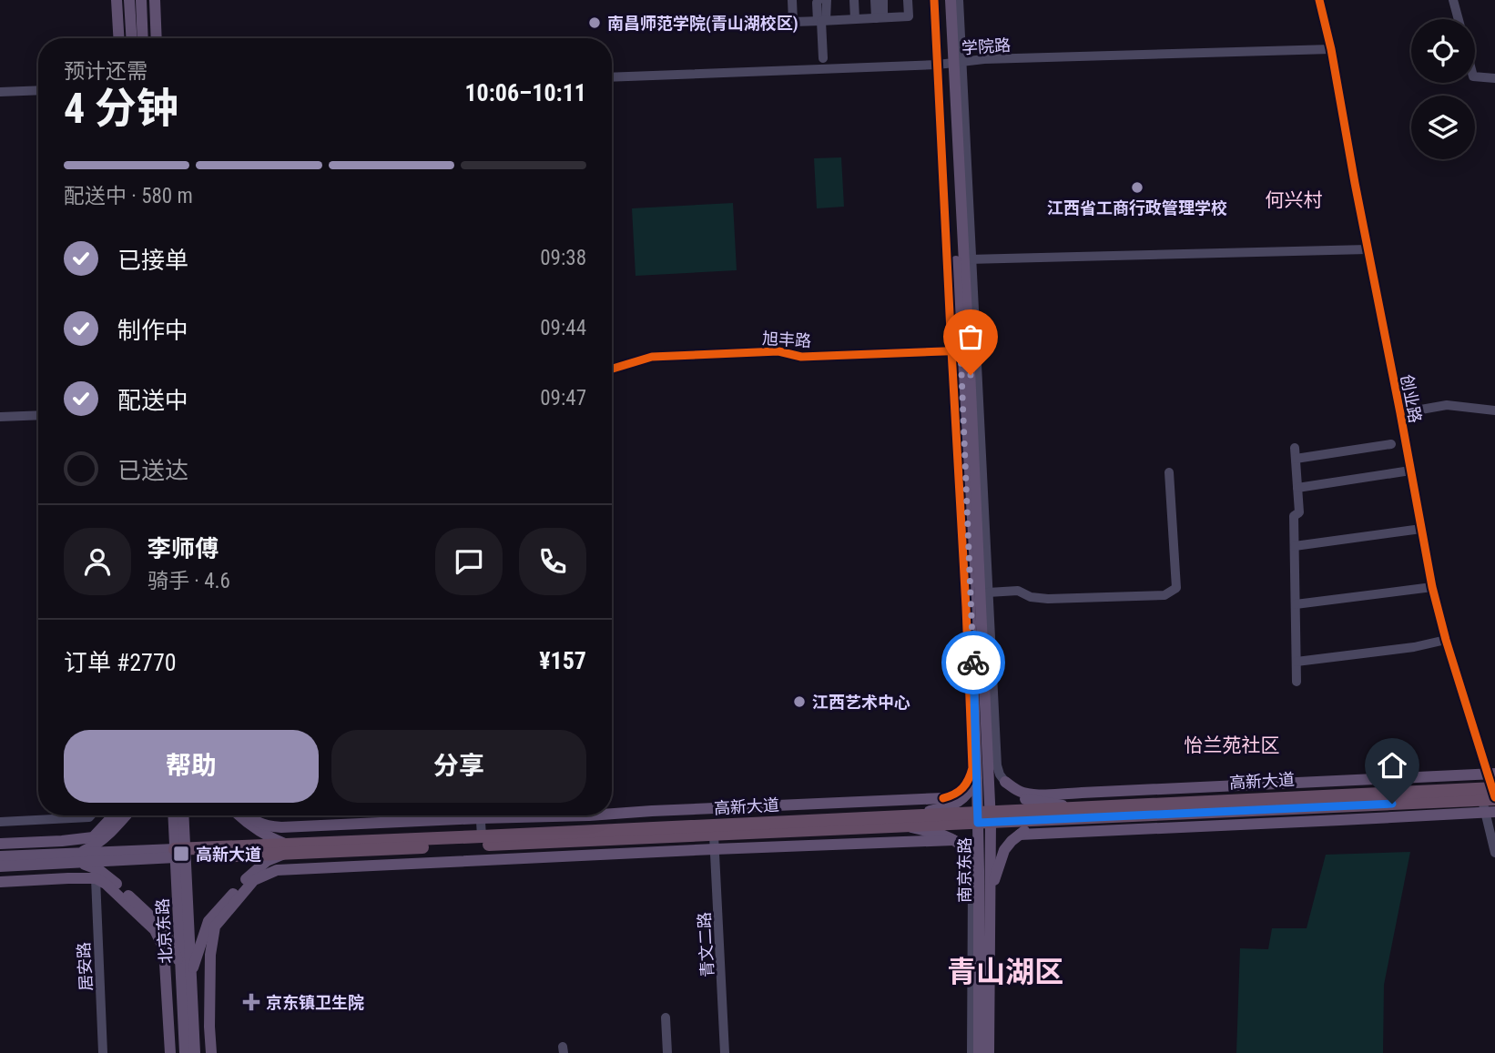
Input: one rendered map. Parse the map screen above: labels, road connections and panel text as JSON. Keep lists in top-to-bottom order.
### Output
{
  "streets": {
    "highway": ["高新大道"],
    "main road": ["南京东路", "北京东路"],
    "street": [
      "学院路",
      "旭丰路",
      "创业路",
      "青文二路",
      "居安路"
    ]
  },
  "crossings": [
    ["学院路", "创业路"],
    ["学院路", "南京东路"],
    ["旭丰路", "南京东路"],
    ["创业路", "高新大道"],
    ["高新大道", "南京东路"],
    ["高新大道", "北京东路"],
    ["高新大道", "青文二路"]
  ],
  "districts": ["何兴村", "怡兰苑社区", "青山湖区"],
  "places": {
    "other": ["南昌师范学院(青山湖校区)", "江西省工商行政管理学校", "江西艺术中心"],
    "transit": ["高新大道"],
    "health": ["京东镇卫生院"]
  },
  "page": {
    "heading": ["4 分钟", "预计还需", "10:06–10:11"],
    "panel": [
      "李师傅",
      "骑手 · 4.6",
      "订单 #2770",
      "¥157"
    ],
    "bar": "配送中 · 580 m",
    "list": [
      ["已接单", "09:38"],
      ["制作中", "09:44"],
      ["配送中", "09:47"],
      "已送达"
    ],
    "buttons": ["帮助", "分享"]
  }
}
